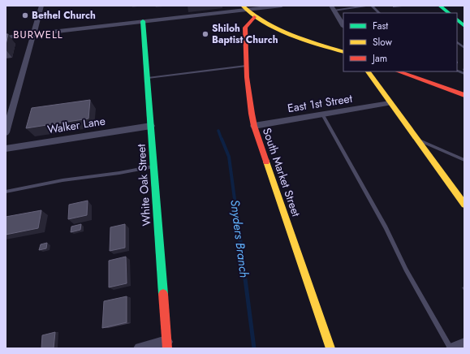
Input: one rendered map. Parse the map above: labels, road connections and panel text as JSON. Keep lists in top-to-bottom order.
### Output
{
  "streets": {
    "street": [
      "East 1st Street",
      "Walker Lane",
      "South Market Street",
      "White Oak Street"
    ]
  },
  "crossings": [
    ["East 1st Street", "South Market Street"],
    ["Walker Lane", "White Oak Street"]
  ],
  "districts": ["BURWELL"],
  "water": ["Snyders Branch"],
  "places": ["Bethel Church", "Shiloh Baptist Church"],
  "legend": ["Fast", "Slow", "Jam"]
}
